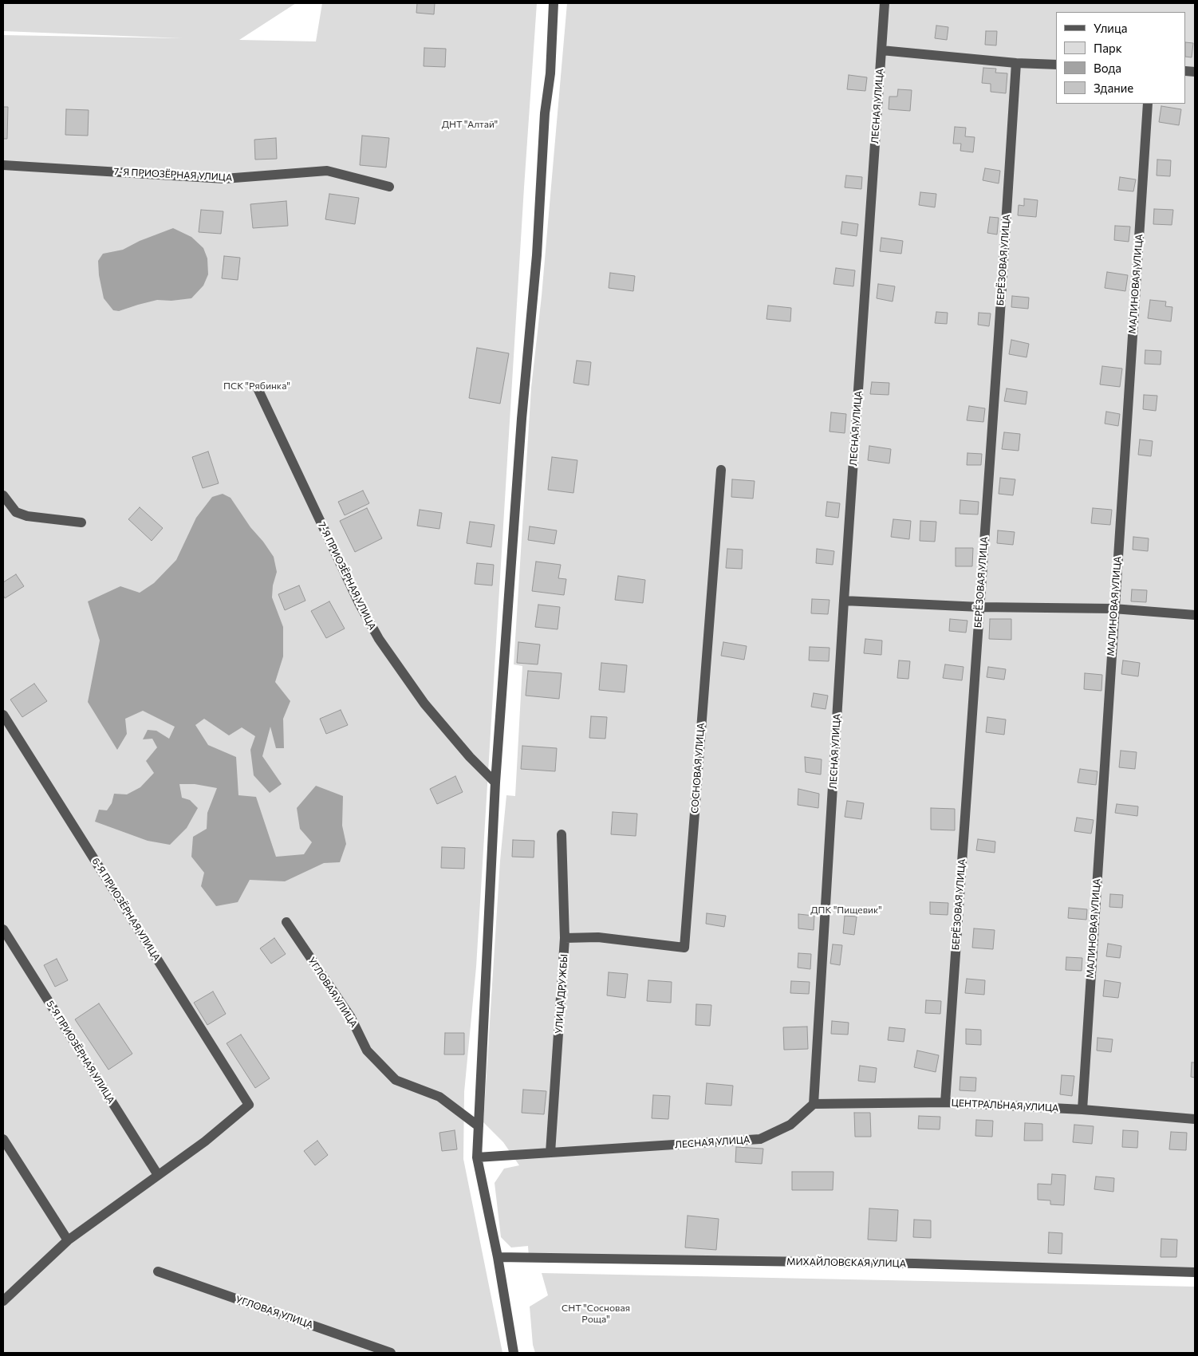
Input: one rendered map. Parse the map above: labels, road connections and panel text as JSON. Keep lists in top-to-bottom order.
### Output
{
  "streets": {
    "street": [
      "ЛЕСНАЯ УЛИЦА",
      "7-Я ПРИОЗЁРНАЯ УЛИЦА",
      "БЕРЁЗОВАЯ УЛИЦА",
      "МАЛИНОВАЯ УЛИЦА",
      "СОСНОВАЯ УЛИЦА",
      "6-Я ПРИОЗЁРНАЯ УЛИЦА",
      "УГЛОВАЯ УЛИЦА",
      "УЛИЦА ДРУЖБЫ",
      "5-Я ПРИОЗЁРНАЯ УЛИЦА",
      "ЦЕНТРАЛЬНАЯ УЛИЦА",
      "МИХАЙЛОВСКАЯ УЛИЦА"
    ]
  },
  "crossings": [
    ["ЛЕСНАЯ УЛИЦА", "УЛИЦА ДРУЖБЫ"],
    ["ЛЕСНАЯ УЛИЦА", "ЦЕНТРАЛЬНАЯ УЛИЦА"],
    ["БЕРЁЗОВАЯ УЛИЦА", "ЦЕНТРАЛЬНАЯ УЛИЦА"],
    ["МАЛИНОВАЯ УЛИЦА", "ЦЕНТРАЛЬНАЯ УЛИЦА"],
    ["СОСНОВАЯ УЛИЦА", "УЛИЦА ДРУЖБЫ"],
    ["6-Я ПРИОЗЁРНАЯ УЛИЦА", "5-Я ПРИОЗЁРНАЯ УЛИЦА"]
  ],
  "parks": [
    "ДНТ \"Алтай\"",
    "ПСК \"Рябинка\"",
    "ДПК \"Пищевик\"",
    "СНТ \"Сосновая Роща\""
  ],
  "legend": [
    "Улица",
    "Парк",
    "Вода",
    "Здание"
  ]
}
